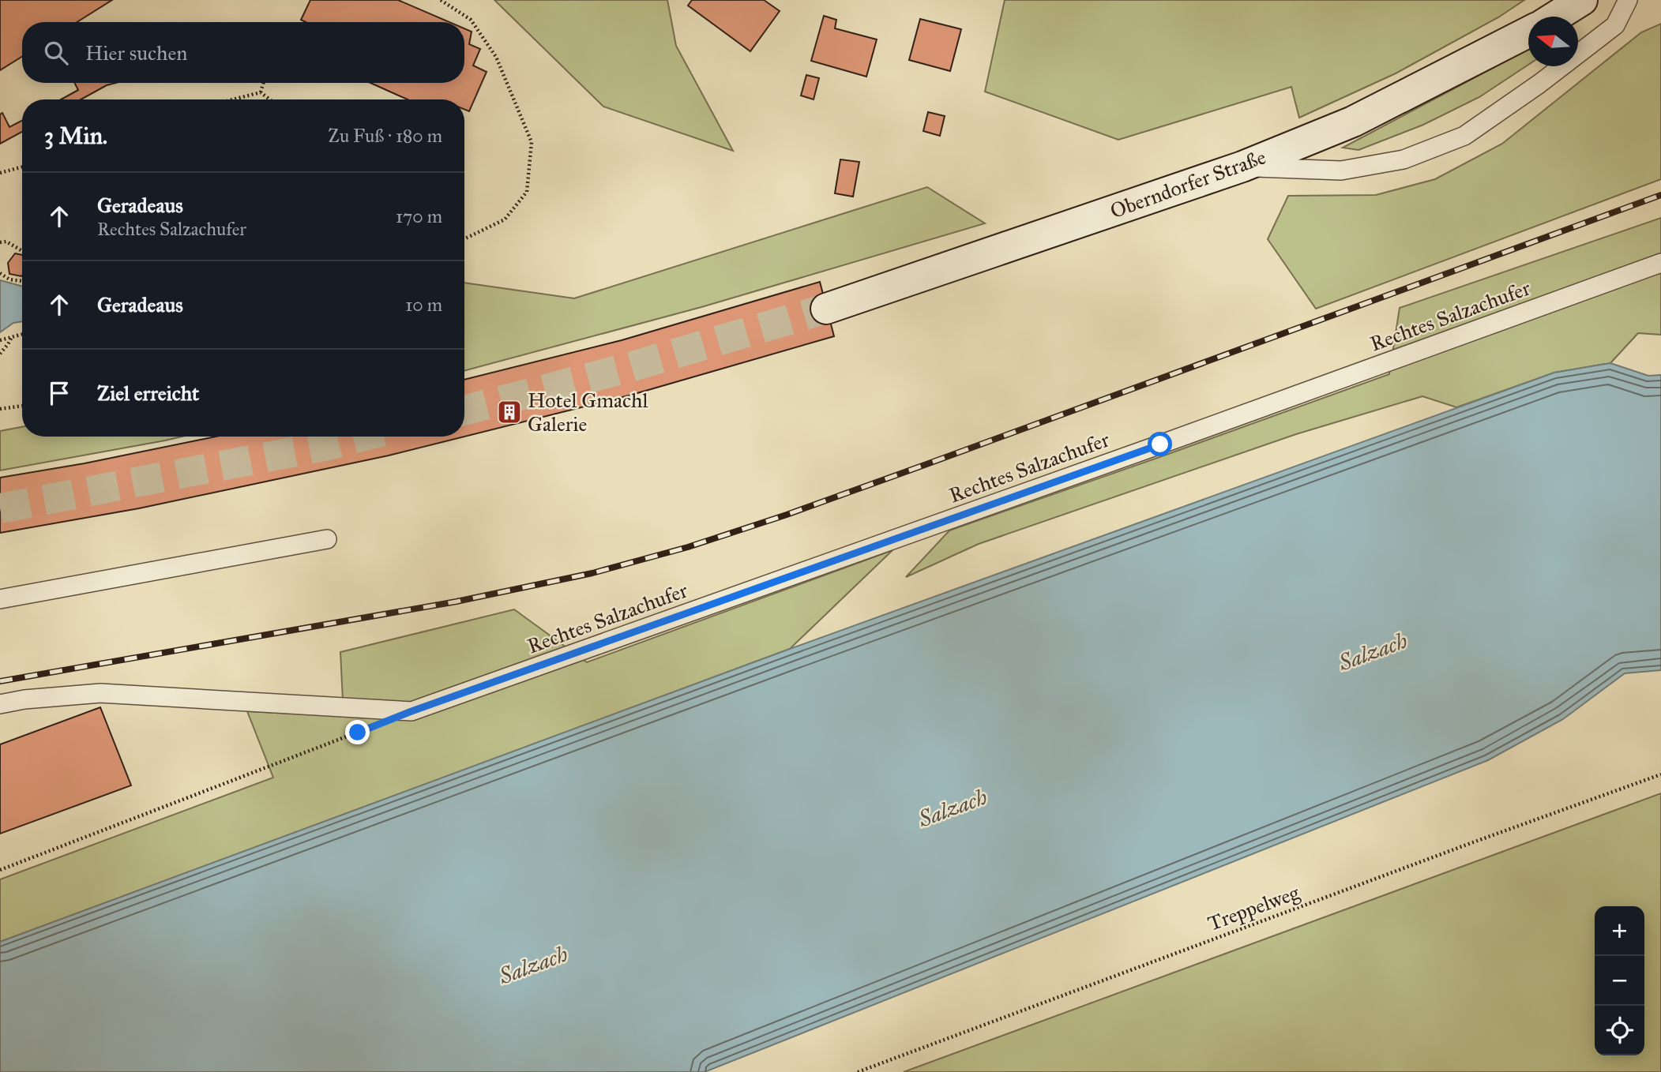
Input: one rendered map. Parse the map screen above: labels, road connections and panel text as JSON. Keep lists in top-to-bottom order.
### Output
{
  "streets": {
    "main road": ["Oberndorfer Straße"],
    "lane": ["Rechtes Salzachufer"],
    "path": ["Treppelweg"]
  },
  "water": ["Salzach"],
  "places": {
    "building": ["Hotel Gmachl Galerie"]
  },
  "north": "left",
  "page": {
    "search": "Hier suchen",
    "heading": ["3 Min.", "Zu Fuß · 180 m"],
    "list": [
      ["Geradeaus", "Rechtes Salzachufer", "170 m"],
      ["Geradeaus", "10 m"],
      "Ziel erreicht"
    ],
    "map_buttons": ["+", "−"]
  }
}
